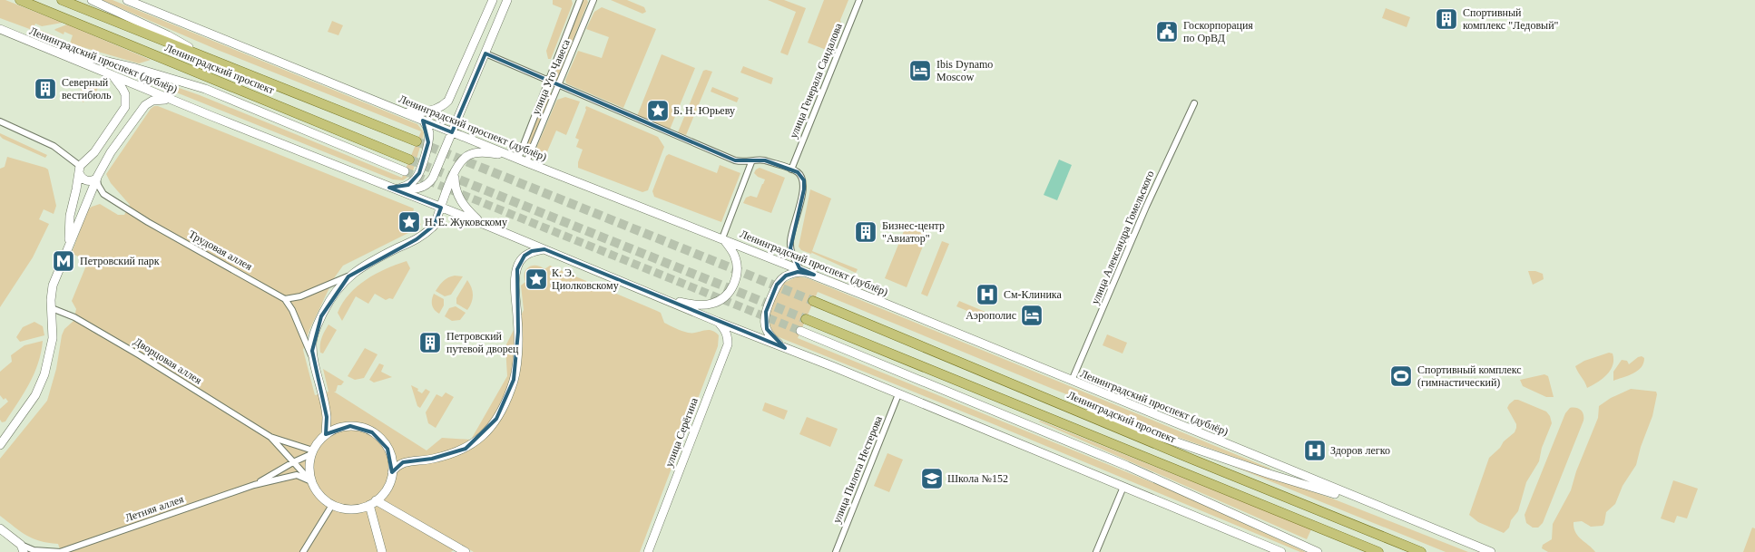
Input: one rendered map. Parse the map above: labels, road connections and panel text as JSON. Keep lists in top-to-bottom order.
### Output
{
  "streets": {
    "main road": ["Ленинградский проспект (дублёр)", "Ленинградский проспект", "улица Серёгина"],
    "street": [
      "улица Уго Чавеса",
      "улица Генерала Сандалова",
      "улица Александра Гомельского",
      "Трудовая аллея",
      "Дворцовая аллея",
      "улица Пилота Нестерова",
      "Летняя аллея"
    ]
  },
  "crossings": [
    ["Ленинградский проспект (дублёр)", "улица Уго Чавеса"],
    ["Ленинградский проспект (дублёр)", "улица Александра Гомельского"],
    ["Ленинградский проспект (дублёр)", "улица Серёгина"],
    ["Ленинградский проспект (дублёр)", "улица Пилота Нестерова"],
    ["Дворцовая аллея", "Летняя аллея"]
  ],
  "places": {
    "building": [
      "Спортивный комплекс \"Ледовый\"",
      "Cеверный вестибюль",
      "Бизнес-центр \"Авиатор\"",
      "Петровский путевой дворец"
    ],
    "public building": ["Госкорпорация по ОрВД"],
    "hotel": ["Ibis Dynamo Moscow", "Аэрополис"],
    "place": ["Б. Н. Юрьеву", "Н. Е. Жуковскому", "К. Э. Циолковскому"],
    "metro station": ["Петровский парк"],
    "hospital": ["См-Клиника", "Здоров легко"],
    "sports": ["Спортивный комплекс (гимнастический)"],
    "school or university": ["Школа №152"]
  }
}
